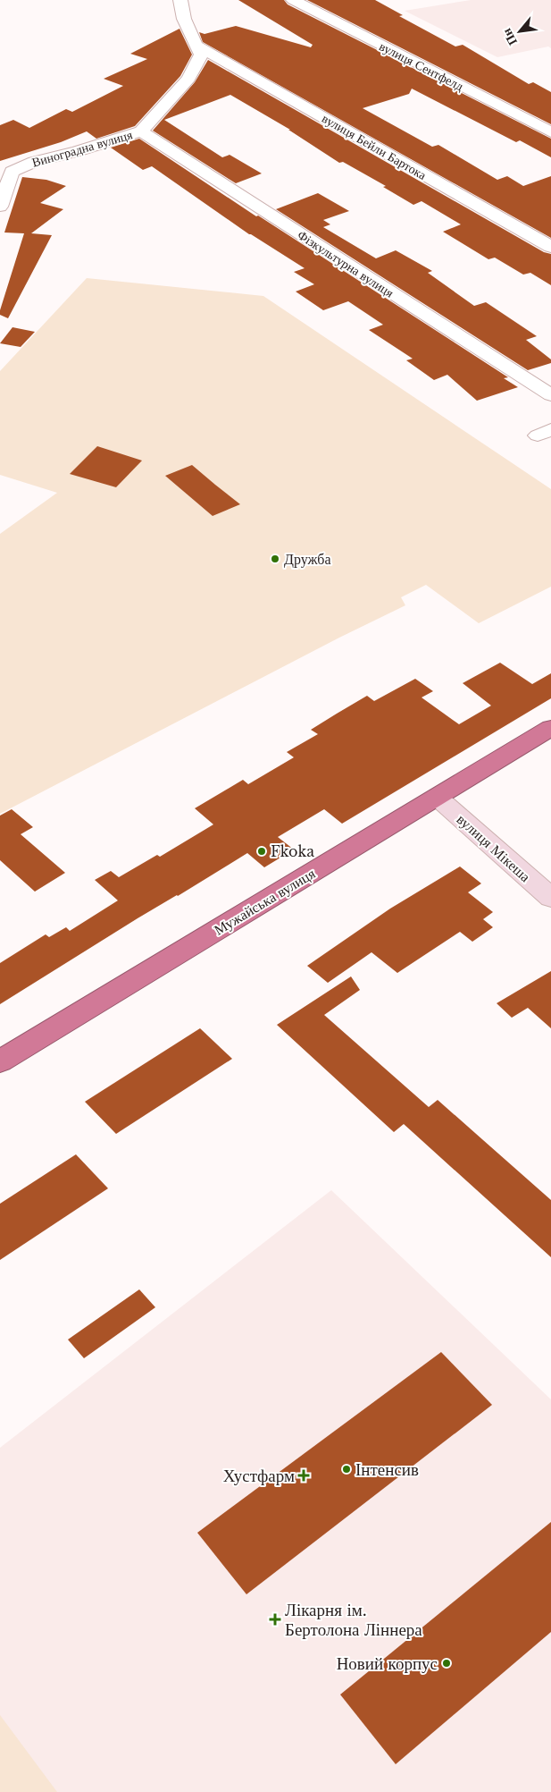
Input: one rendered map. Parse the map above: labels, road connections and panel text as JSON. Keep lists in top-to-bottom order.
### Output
{
  "streets": {
    "highway": ["Мужайська вулиця"],
    "main road": ["вулиця Мікеша"],
    "street": [
      "вулиця Сентфелд",
      "вулиця Бейли Бартока",
      "Виноградна вулиця",
      "Фізкультурна вулиця"
    ]
  },
  "crossings": [
    ["вулиця Бейли Бартока", "Виноградна вулиця"],
    ["Виноградна вулиця", "Фізкультурна вулиця"],
    ["вулиця Мікеша", "Мужайська вулиця"]
  ],
  "places": {
    "other": [
      "Дружба",
      "Fkoka",
      "Інтенсив",
      "Новий корпус"
    ],
    "health": ["Хустфарм", "Лікарня ім. Бертолона Ліннера"]
  },
  "north": "bottom left"
}
